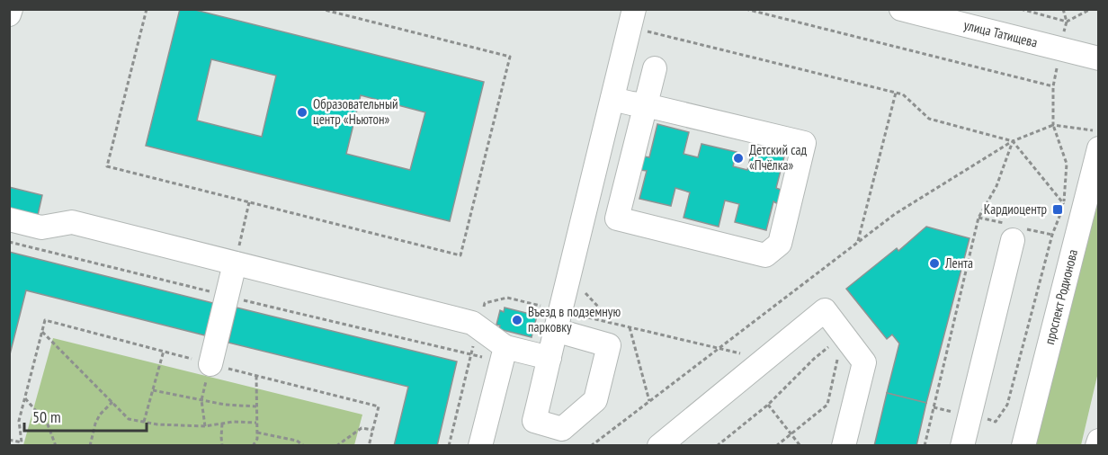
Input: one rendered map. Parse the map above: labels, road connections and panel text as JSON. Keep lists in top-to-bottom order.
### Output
{
  "streets": {
    "street": ["улица Татищева", "проспект Родионова"]
  },
  "places": {
    "other": [
      "Образовательный центр «Ньютон»",
      "Детский сад «Пчёлка»",
      "Лента",
      "Въезд в подземную парковку"
    ],
    "transit": ["Кардиоцентр"]
  },
  "scale_bar": "50 m"
}
